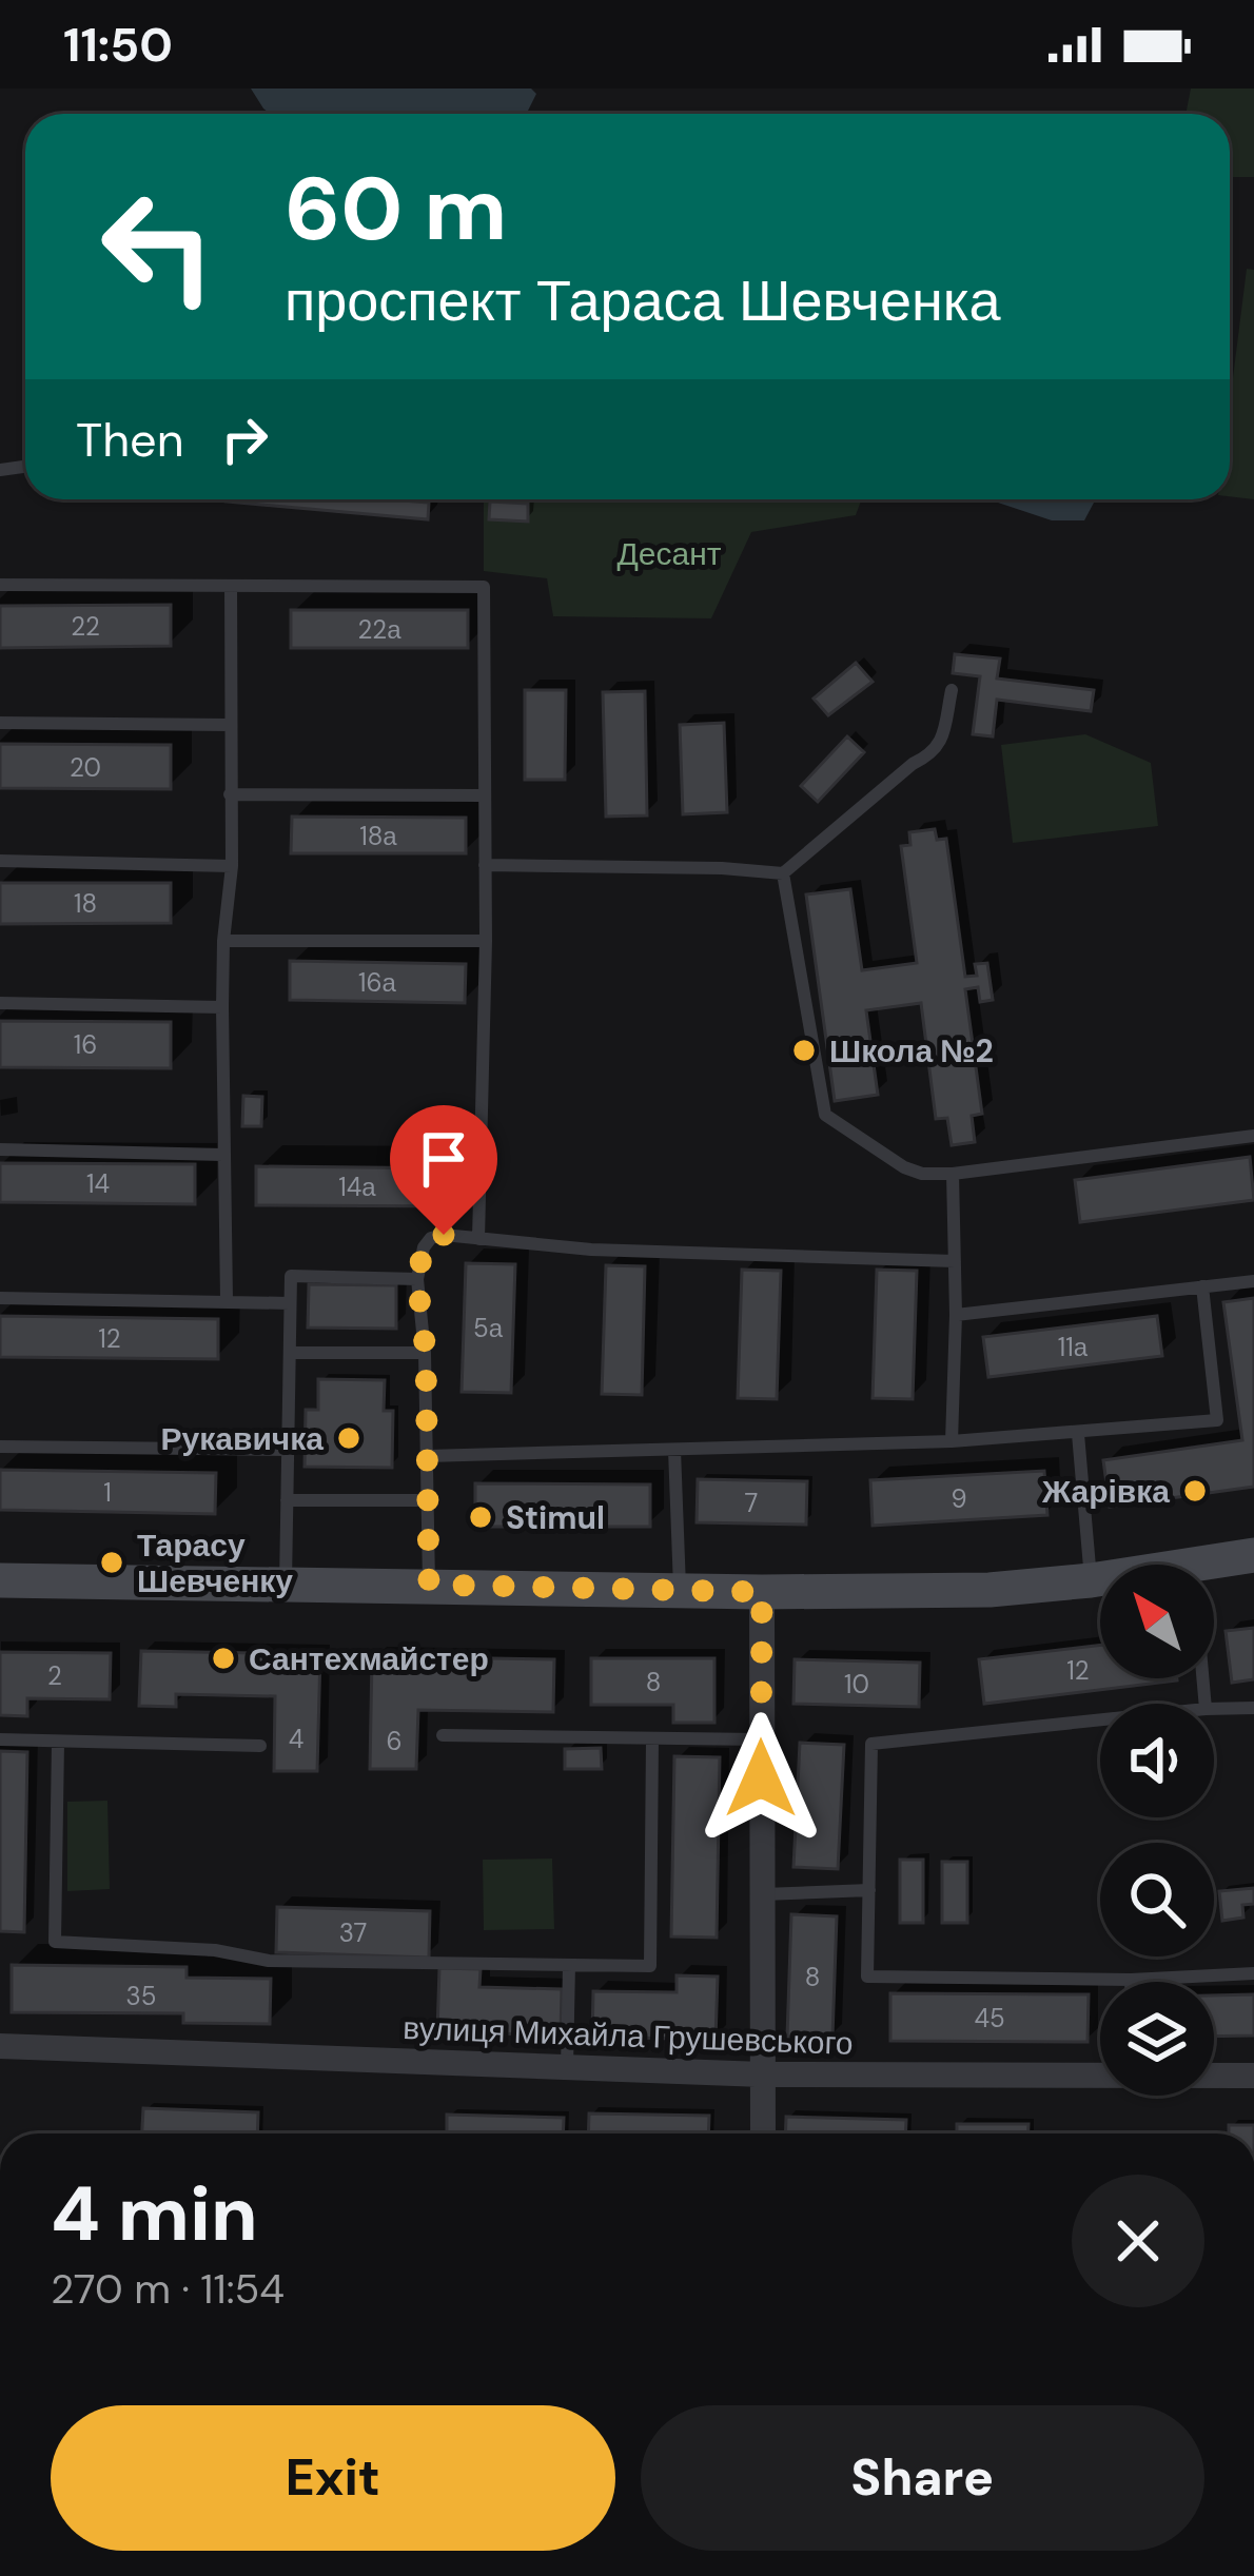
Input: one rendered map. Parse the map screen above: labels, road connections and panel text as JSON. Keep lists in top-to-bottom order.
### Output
{
  "streets": {
    "street": ["вулиця Михайла Грушевського"]
  },
  "parks": ["Десант"],
  "places": [
    "Школа №2",
    "Рукавичка",
    "Жарівка",
    "Stimul",
    "Тарасу Шевченку",
    "Сантехмайстер"
  ],
  "house_numbers": [
    "22",
    "22а",
    "20",
    "18а",
    "18",
    "16а",
    "16",
    "14",
    "14а",
    "5а",
    "12",
    "11а",
    "1",
    "9",
    "7",
    "12",
    "2",
    "8",
    "10",
    "4",
    "6",
    "37",
    "8",
    "35",
    "45"
  ],
  "north": "top left",
  "page": {
    "status": "11:50",
    "turn": ["60 m", "проспект Тараса Шевченка"],
    "then": "Then",
    "heading": ["4 min", "270 m · 11:54"],
    "buttons": ["Exit", "Share"]
  }
}
